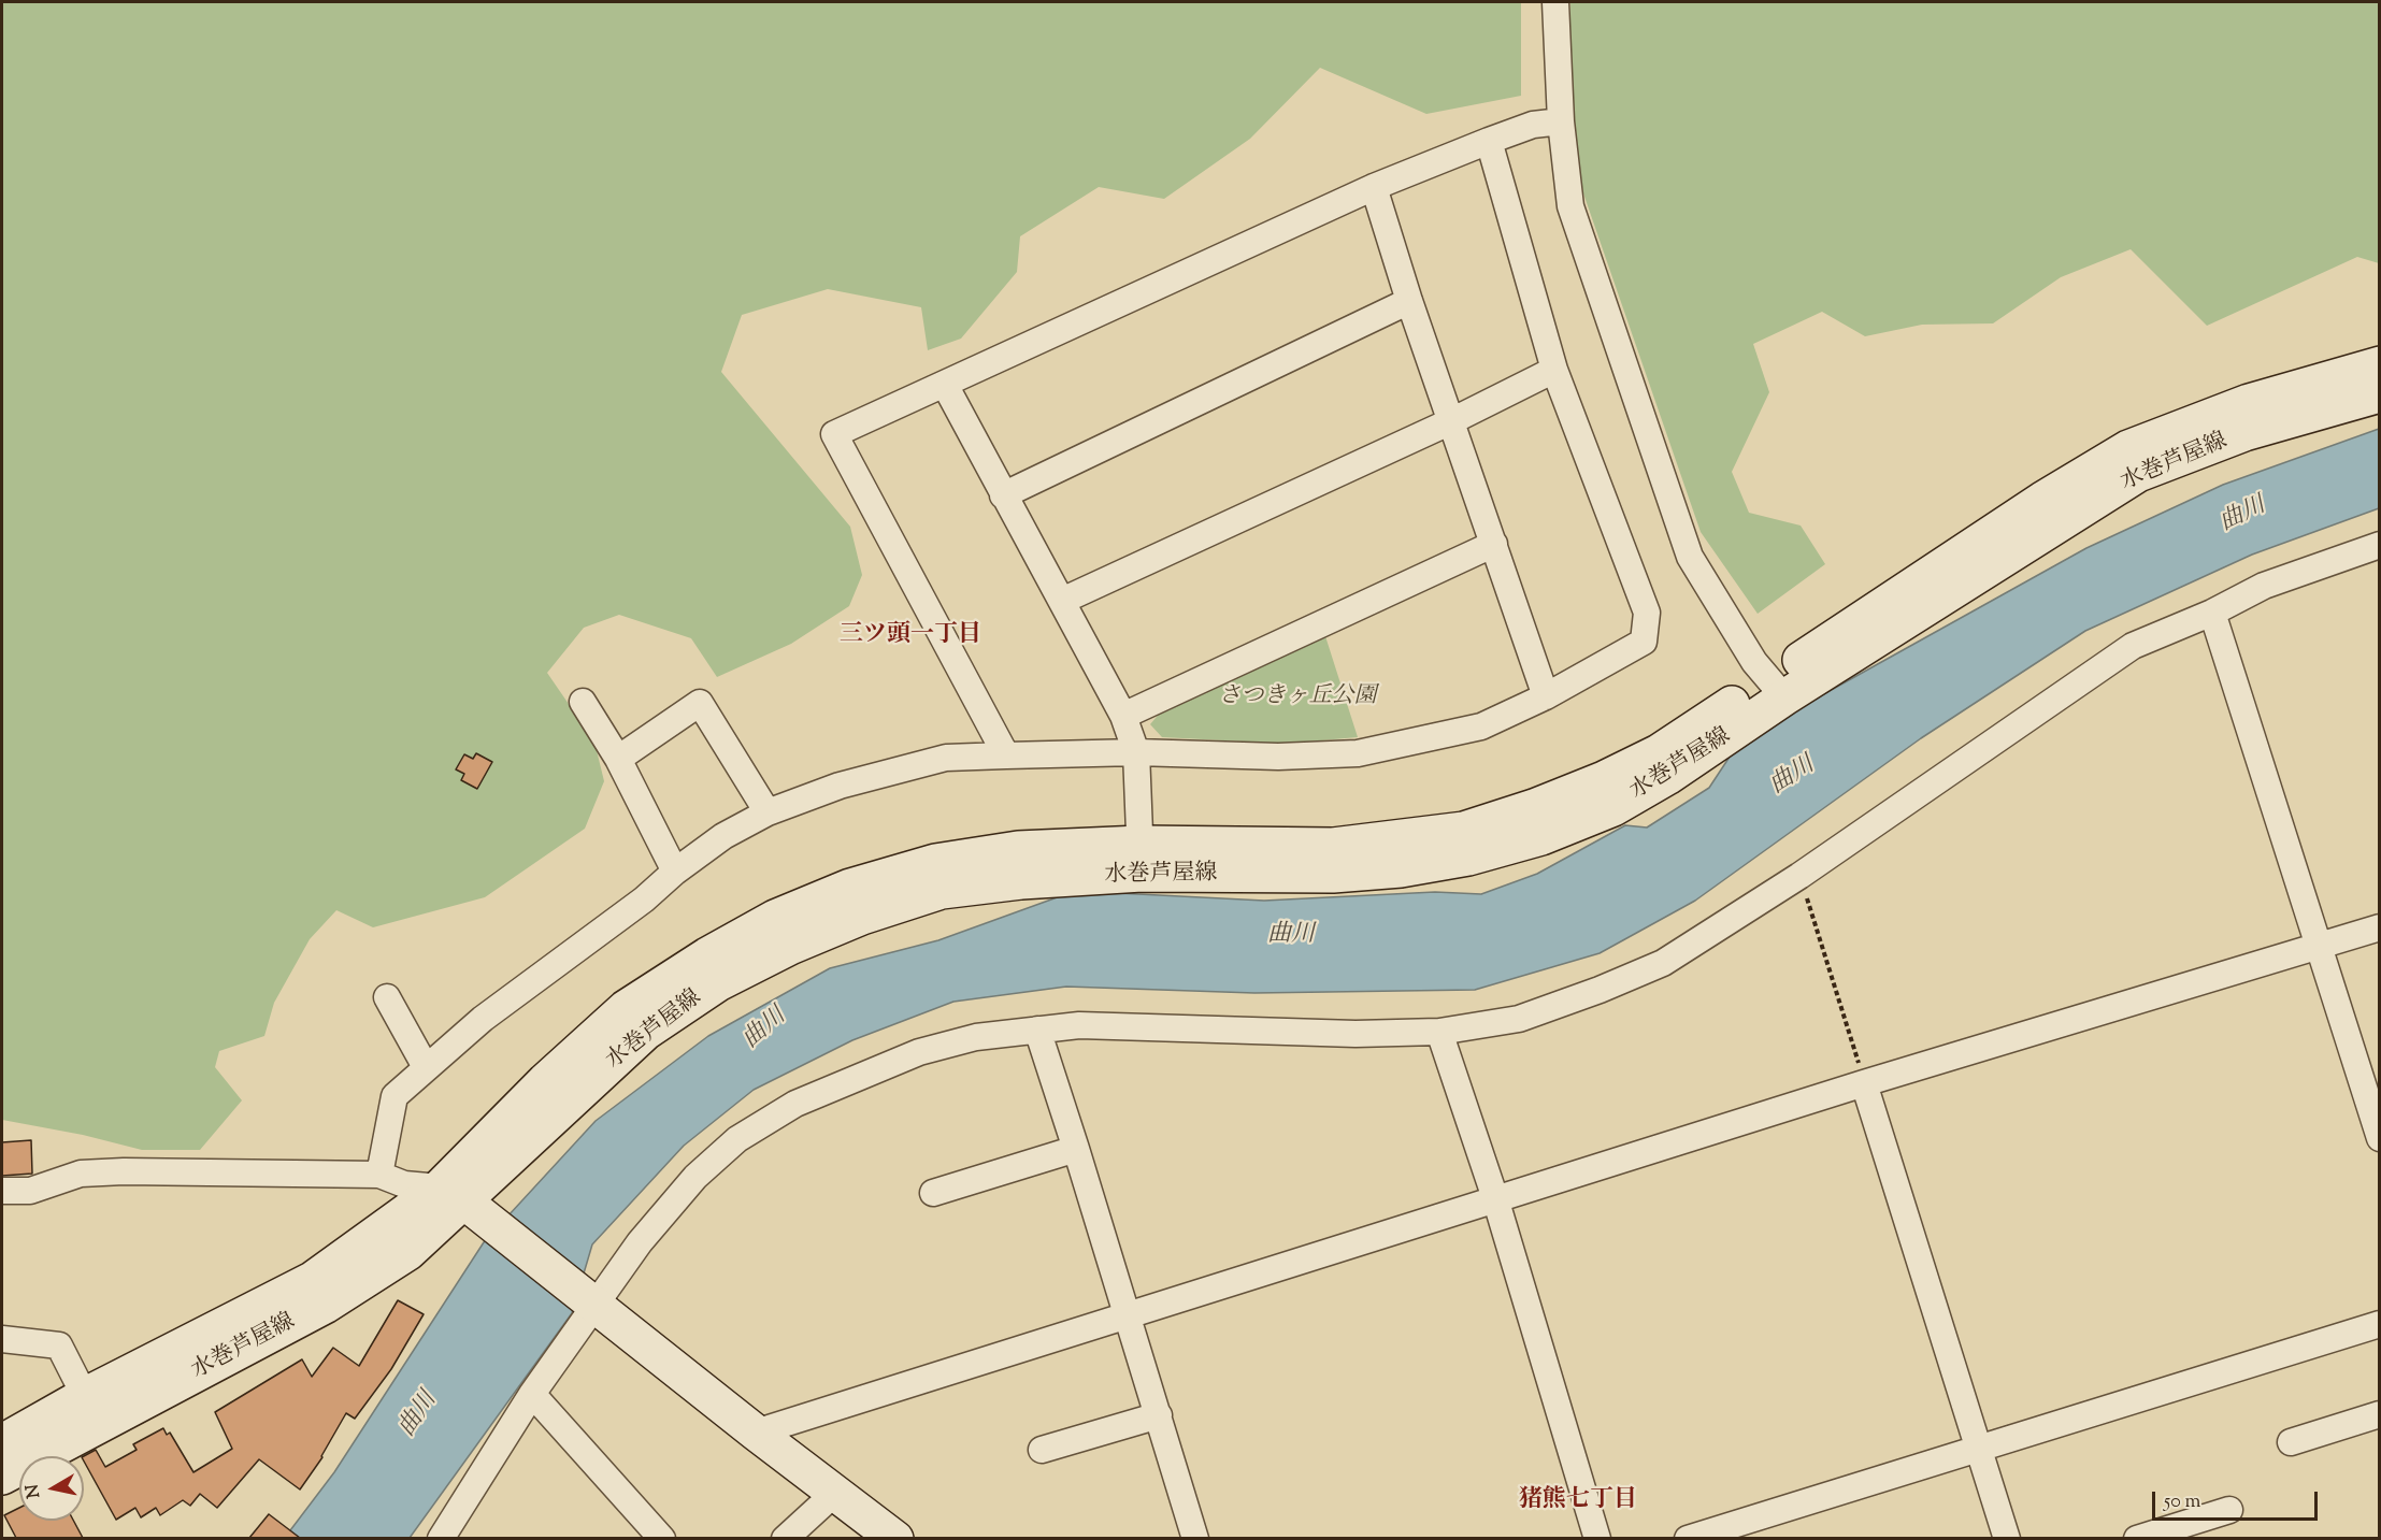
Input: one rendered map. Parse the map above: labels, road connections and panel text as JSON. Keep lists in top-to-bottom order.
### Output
{
  "streets": {
    "main road": ["水巻芦屋線"]
  },
  "districts": ["三ツ頭一丁目", "猪熊七丁目"],
  "water": ["曲川"],
  "parks": ["さつきヶ丘公園"],
  "scale_bar": "50 m",
  "north": "left"
}
